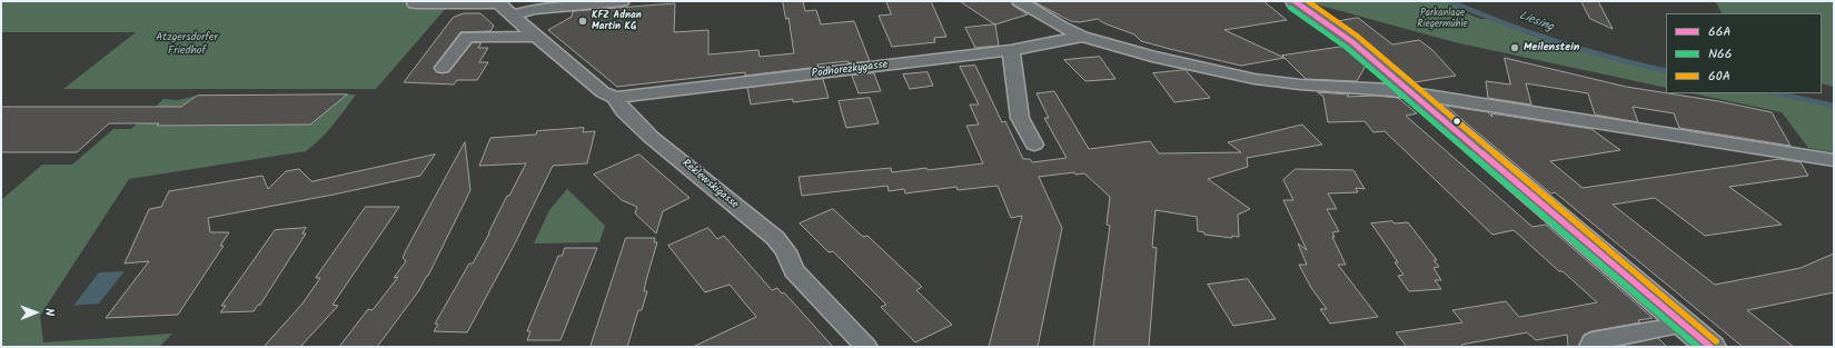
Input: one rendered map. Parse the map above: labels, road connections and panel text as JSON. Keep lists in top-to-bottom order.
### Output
{
  "streets": {
    "street": ["Podhorezkygasse", "Reklewskigasse"]
  },
  "crossings": [
    ["Podhorezkygasse", "Reklewskigasse"]
  ],
  "water": ["Liesing"],
  "parks": ["Parkanlage Riegermühle", "Atzgersdorfer Friedhof"],
  "places": ["KFZ Adnan Martin KG", "Meilenstein"],
  "lines": ["transit line 66A", "transit line 60A", "transit line N66"],
  "legend": ["66A", "N66", "60A"],
  "north": "right"
}
